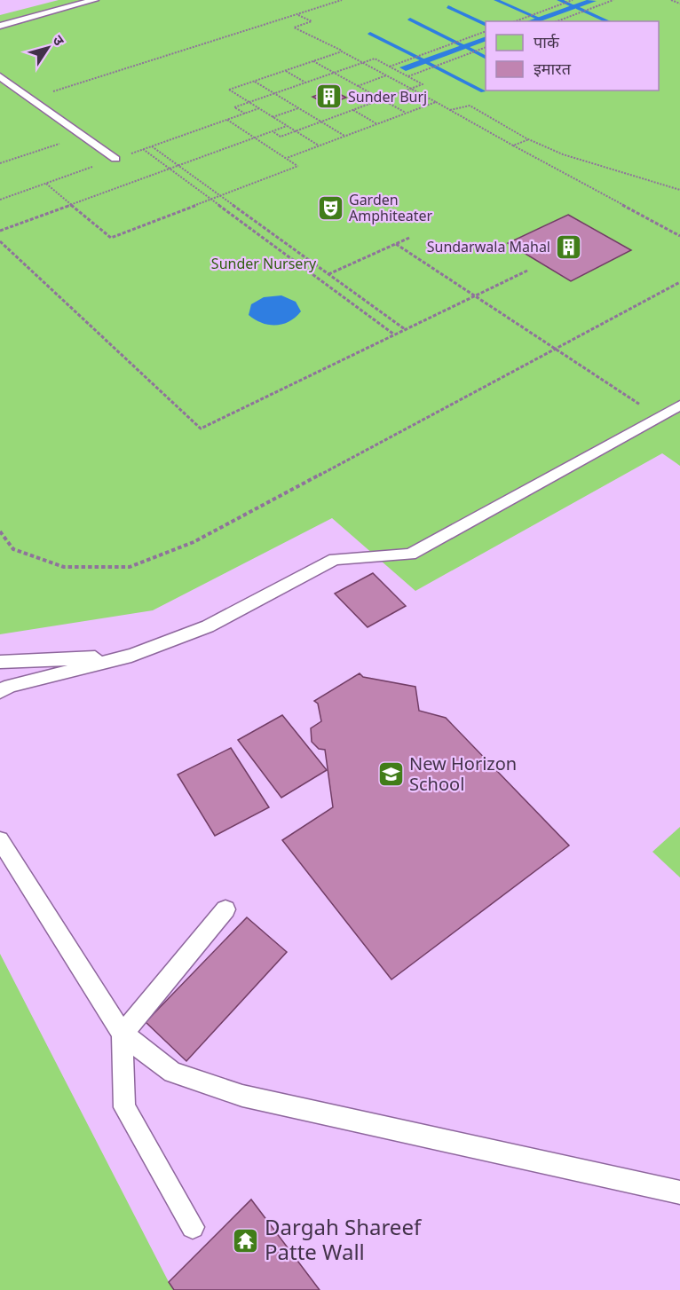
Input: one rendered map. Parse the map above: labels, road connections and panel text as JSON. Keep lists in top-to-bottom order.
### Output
{
  "parks": ["Sunder Nursery"],
  "places": {
    "building": ["Sunder Burj", "Sundarwala Mahal"],
    "theatre": ["Garden Amphiteater"],
    "school or university": ["New Horizon School"],
    "temple": ["Dargah Shareef Patte Wall"]
  },
  "legend": ["पार्क", "इमारत"],
  "north": "top right"
}
